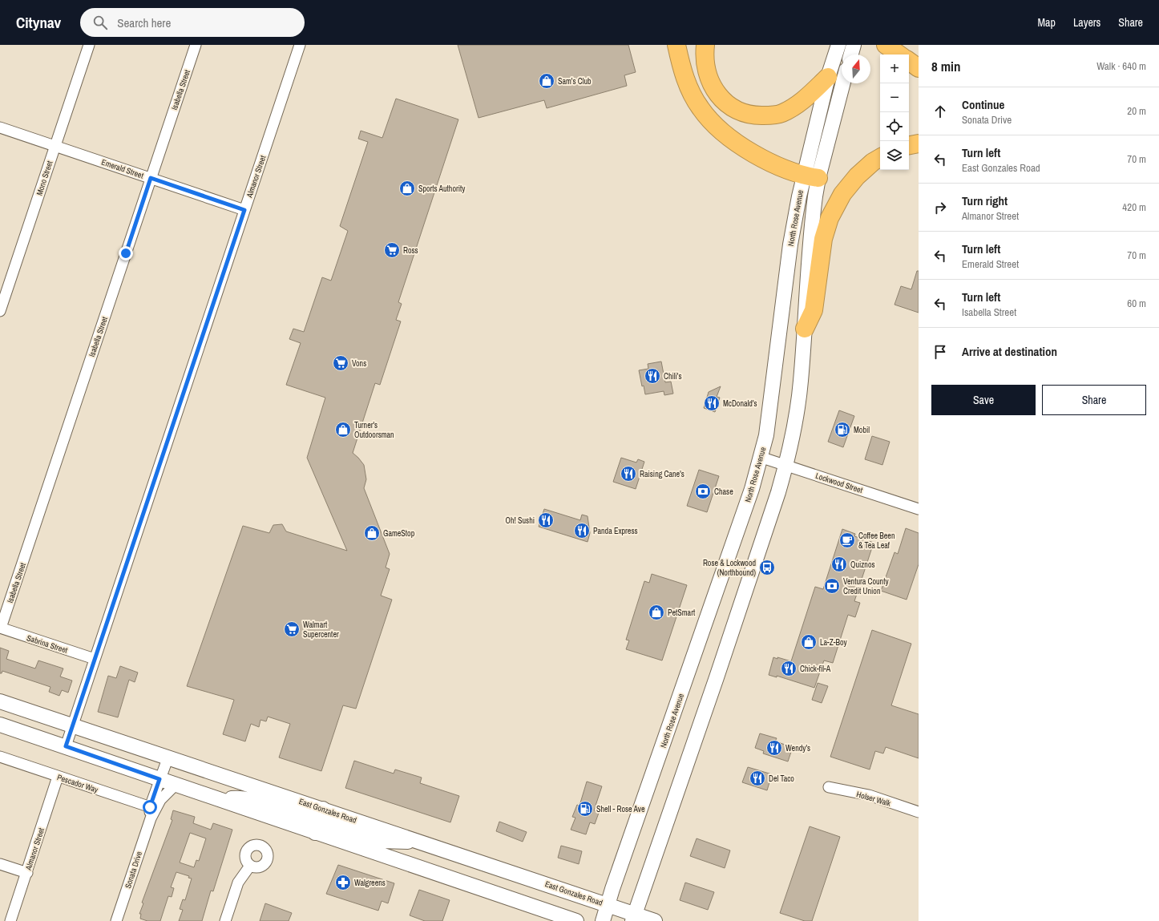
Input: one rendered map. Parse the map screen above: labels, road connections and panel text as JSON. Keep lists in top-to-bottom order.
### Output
{
  "streets": {
    "main road": ["North Rose Avenue", "East Gonzales Road"],
    "street": [
      "Isabella Street",
      "Emerald Street",
      "Almanor Street",
      "Mono Street",
      "Lockwood Street",
      "Sabrina Street",
      "Pescador Way",
      "Holser Walk",
      "Sonata Drive"
    ]
  },
  "crossings": [
    ["Isabella Street", "Emerald Street"],
    ["Isabella Street", "Sabrina Street"],
    ["Emerald Street", "Almanor Street"],
    ["Emerald Street", "Mono Street"],
    ["Almanor Street", "Sabrina Street"],
    ["Almanor Street", "Pescador Way"],
    ["Almanor Street", "East Gonzales Road"],
    ["North Rose Avenue", "Lockwood Street"],
    ["North Rose Avenue", "East Gonzales Road"],
    ["Pescador Way", "Sonata Drive"],
    ["East Gonzales Road", "Sonata Drive"]
  ],
  "places": {
    "shop": [
      "Sam's Club",
      "Sports Authority",
      "Turner's Outdoorsman",
      "GameStop",
      "PetSmart",
      "La-Z-Boy"
    ],
    "supermarket": ["Ross", "Vons", "Walmart Supercenter"],
    "restaurant": [
      "Chili's",
      "McDonald's",
      "Raising Cane's",
      "Oh! Sushi",
      "Panda Express",
      "Quiznos",
      "Chick-fil-A",
      "Wendy's",
      "Del Taco"
    ],
    "fuel station": ["Mobil", "Shell - Rose Ave"],
    "bank": ["Chase", "Ventura County Credit Union"],
    "cafe": ["Coffee Been & Tea Leaf"],
    "bus stop": ["Rose & Lockwood (Northbound)"],
    "pharmacy": ["Walgreens"]
  },
  "north": "top",
  "page": {
    "header": "Citynav",
    "search": "Search here",
    "nav": ["Map", "Layers", "Share"],
    "heading": ["8 min", "Walk · 640 m"],
    "map_buttons": ["+", "−"],
    "list": [
      ["Continue", "Sonata Drive", "20 m"],
      ["Turn left", "East Gonzales Road", "70 m"],
      ["Turn right", "Almanor Street", "420 m"],
      ["Turn left", "Emerald Street", "70 m"],
      ["Turn left", "Isabella Street", "60 m"],
      "Arrive at destination"
    ],
    "buttons": ["Save", "Share"]
  }
}
